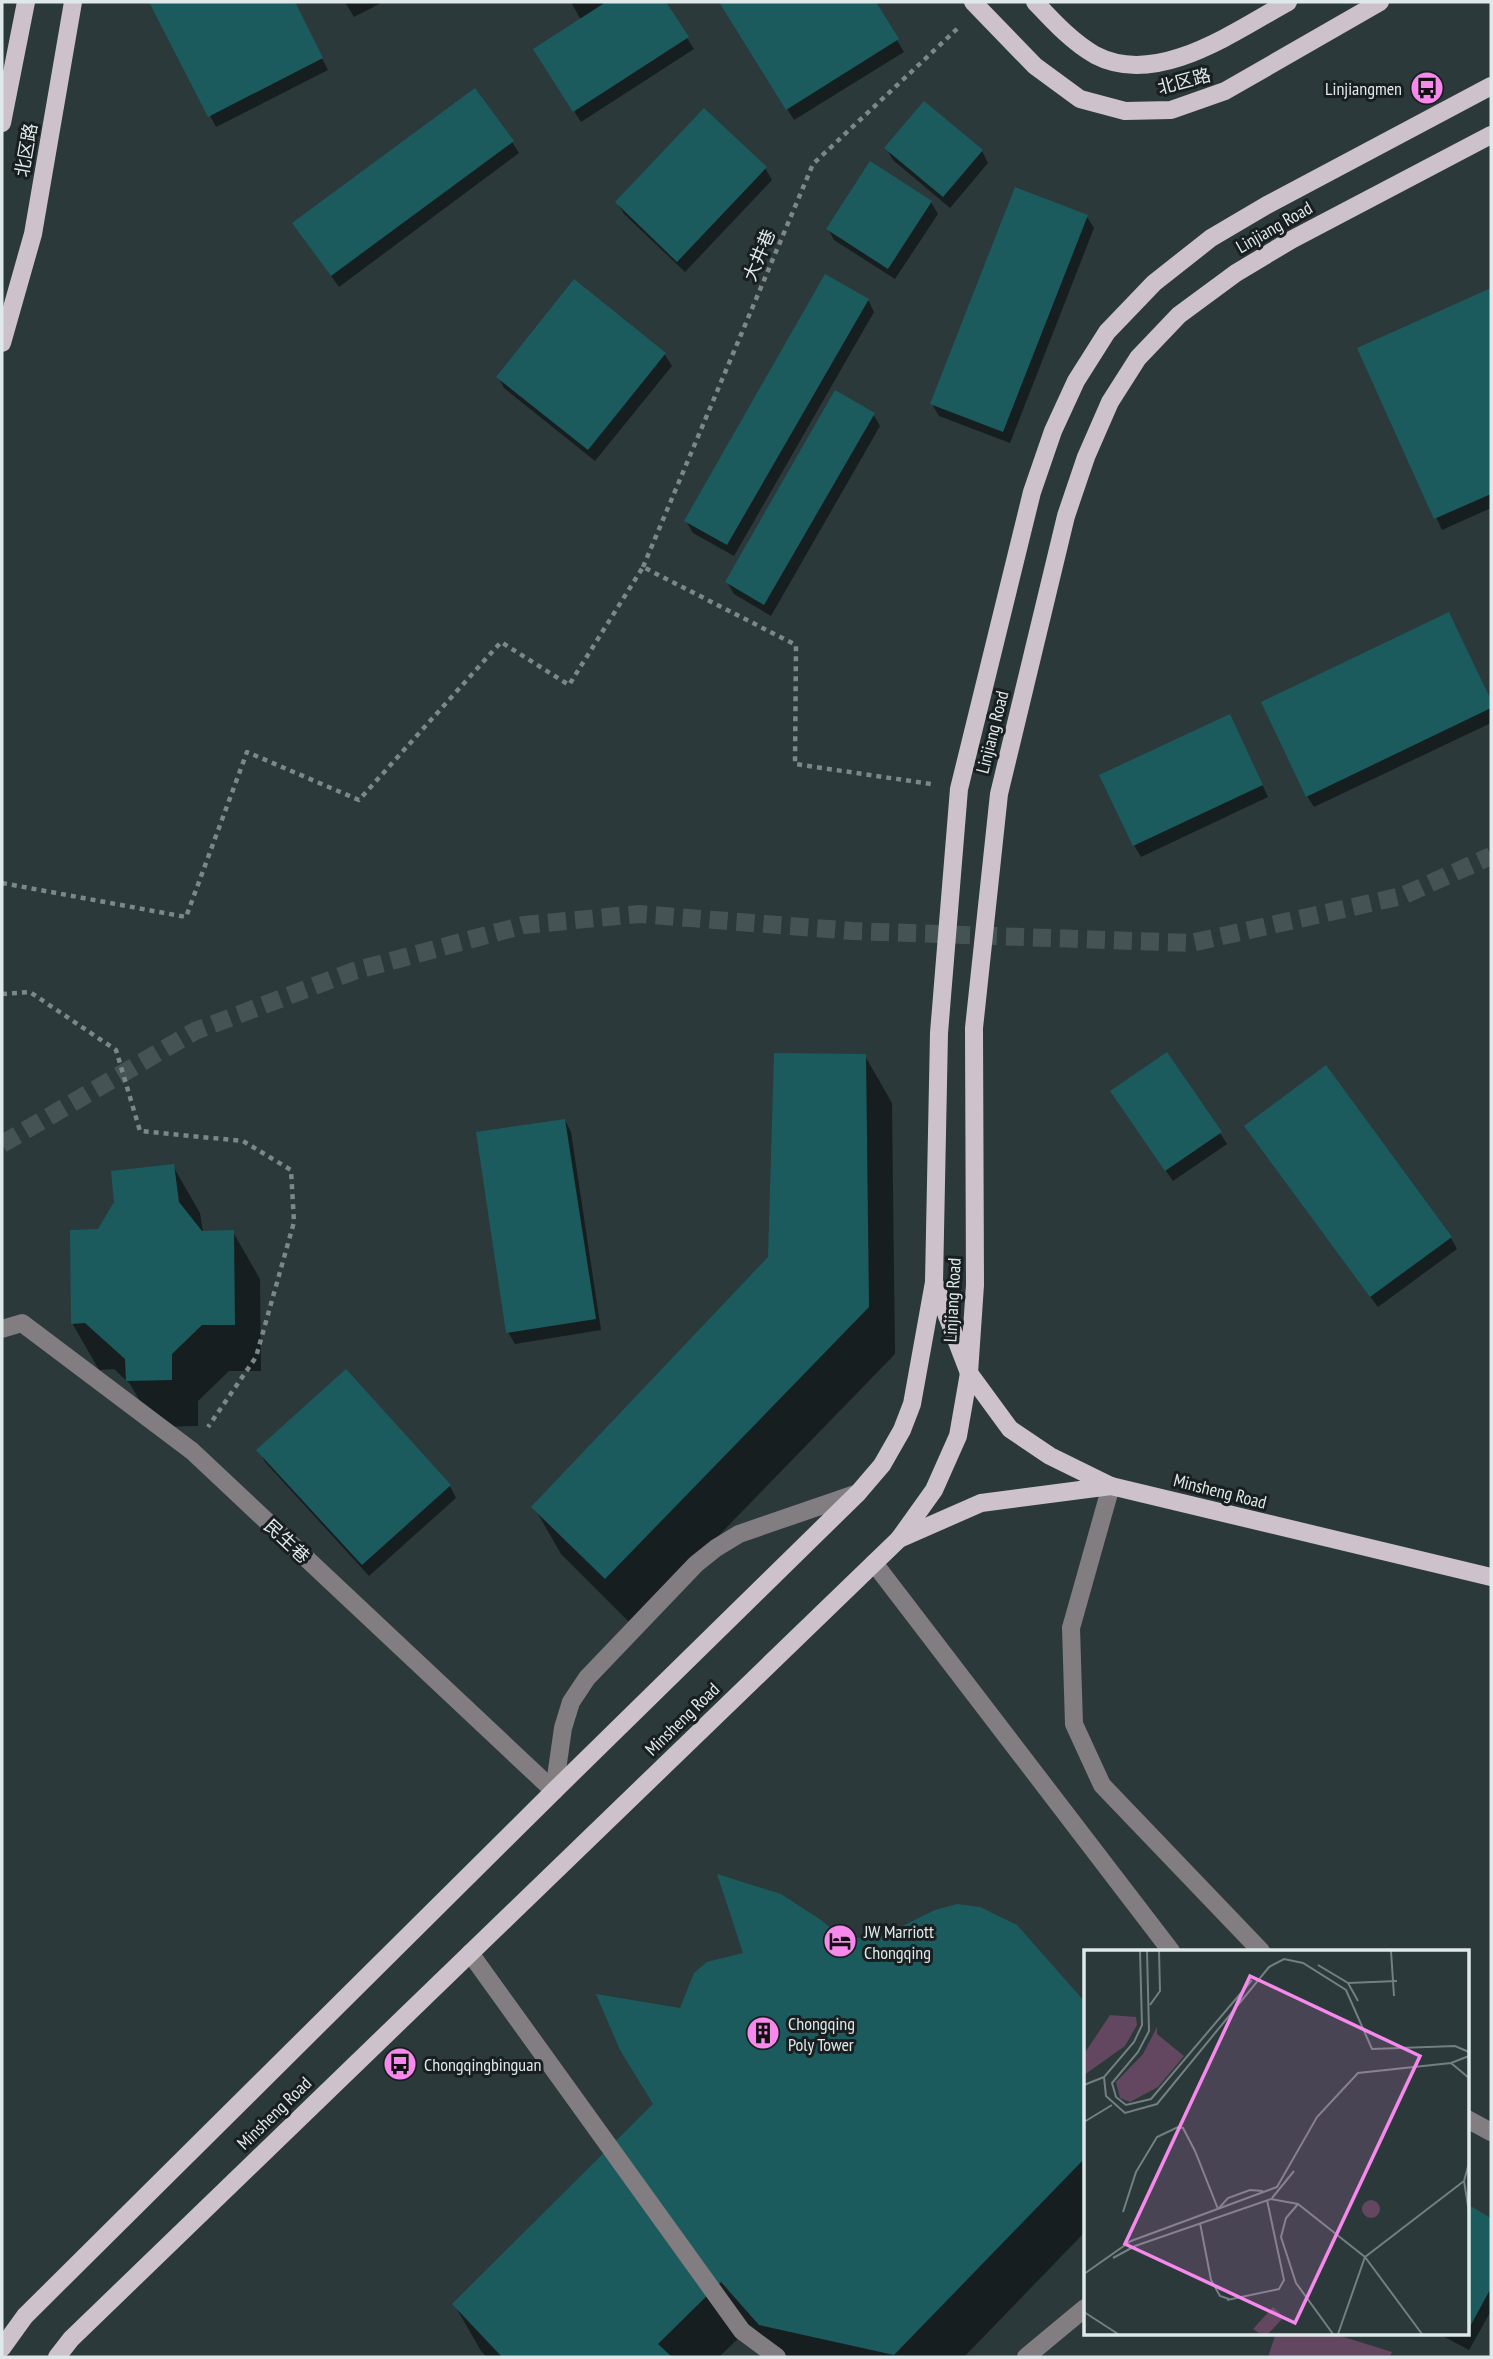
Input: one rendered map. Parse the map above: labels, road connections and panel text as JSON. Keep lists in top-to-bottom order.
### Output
{
  "streets": {
    "main road": ["北区路", "Linjiang Road", "Minsheng Road"],
    "street": ["民生巷"],
    "path": ["大井巷"]
  },
  "crossings": [
    ["北区路", "大井巷"],
    ["Linjiang Road", "Minsheng Road"],
    ["Minsheng Road", "民生巷"]
  ],
  "places": {
    "bus stop": ["Linjiangmen", "Chongqingbinguan"],
    "hotel": ["JW Marriott Chongqing"],
    "building": ["Chongqing Poly Tower"]
  }
}
